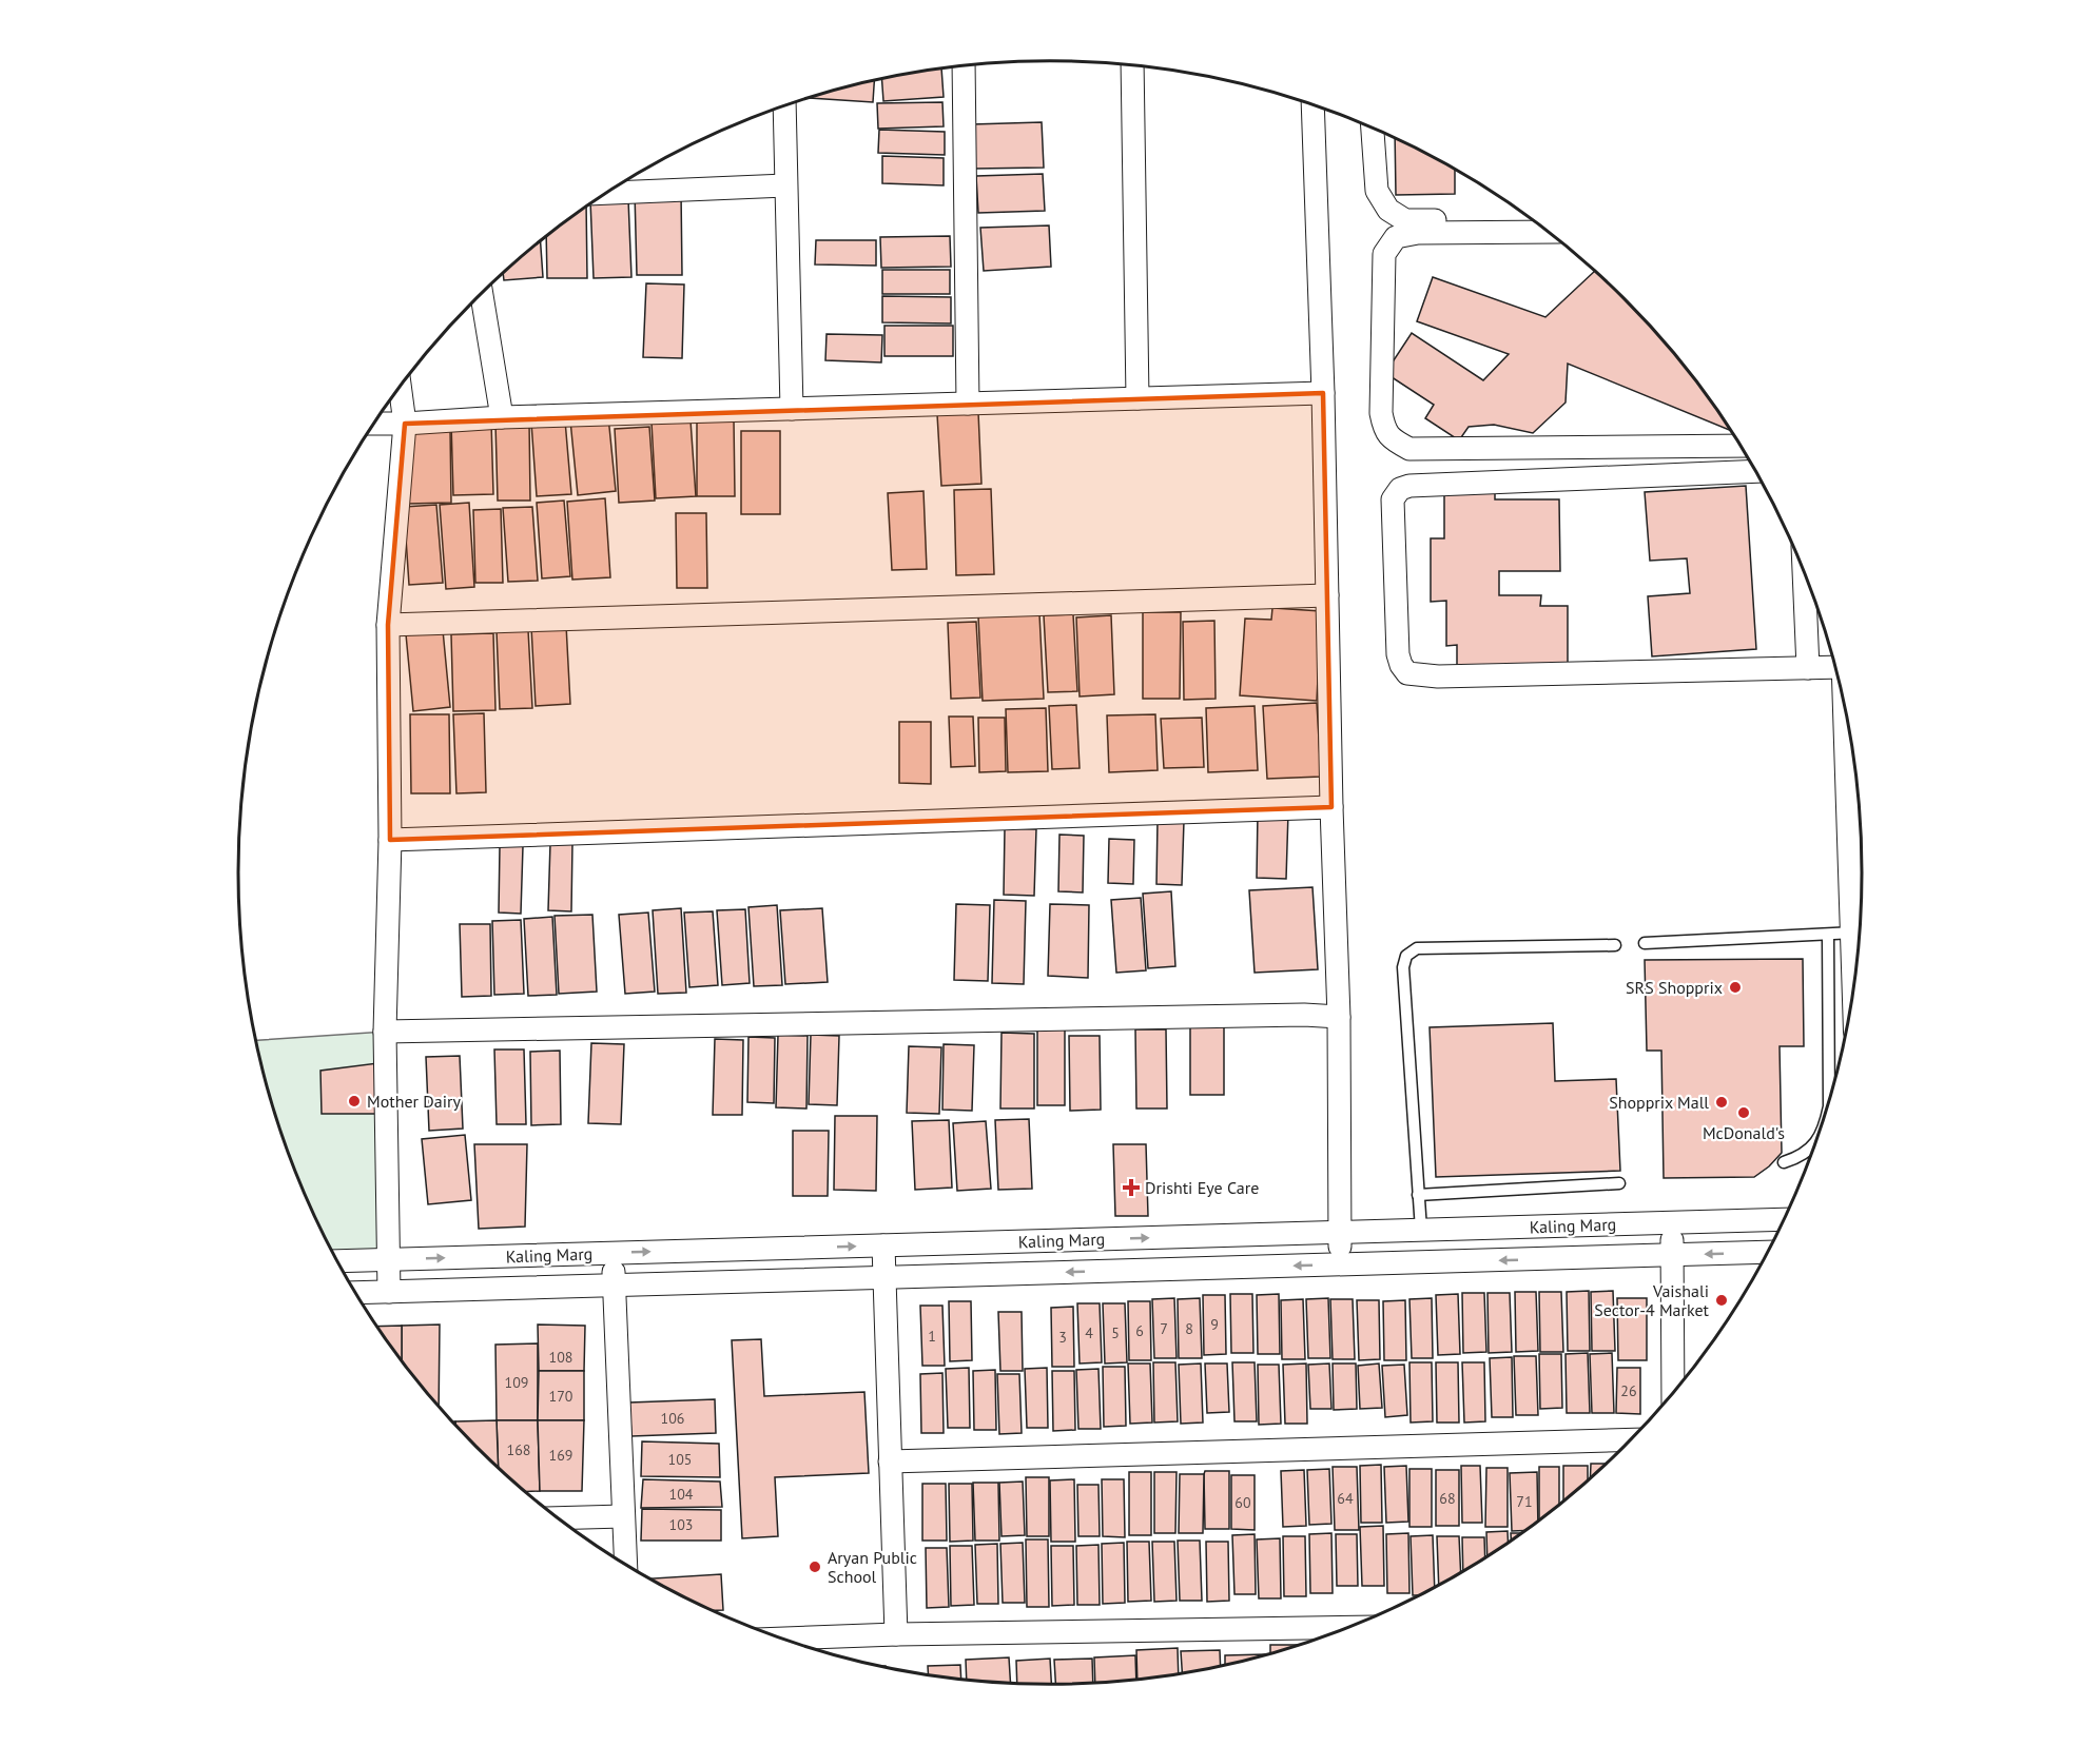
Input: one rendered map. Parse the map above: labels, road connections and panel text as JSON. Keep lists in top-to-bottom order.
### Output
{
  "streets": {
    "street": ["Kaling Marg"]
  },
  "places": {
    "other": [
      "SRS Shopprix",
      "Mother Dairy",
      "Shopprix Mall",
      "McDonald's",
      "Vaishali Sector-4 Market",
      "Aryan Public School"
    ],
    "health": ["Drishti Eye Care"]
  },
  "house_numbers": [
    "9",
    "7",
    "8",
    "6",
    "4",
    "5",
    "1",
    "3",
    "108",
    "109",
    "26",
    "170",
    "106",
    "168",
    "169",
    "105",
    "104",
    "64",
    "68",
    "71",
    "60",
    "103"
  ]
}
